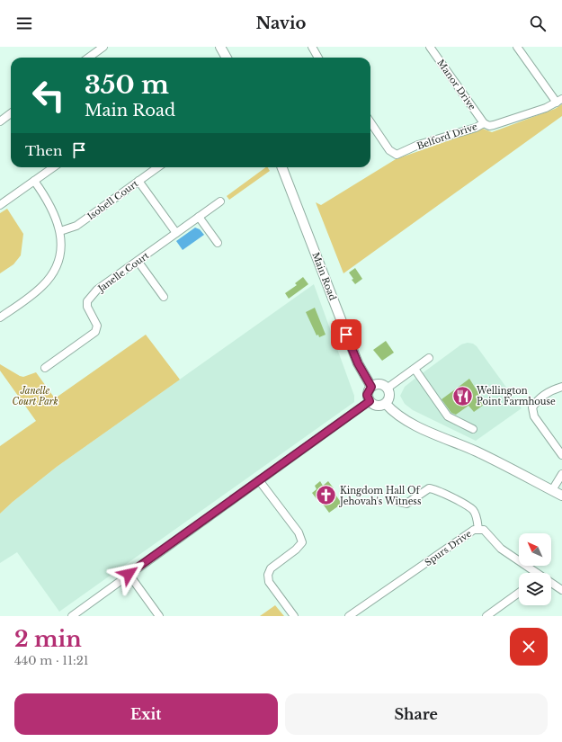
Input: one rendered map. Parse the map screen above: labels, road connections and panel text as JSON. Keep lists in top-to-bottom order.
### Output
{
  "streets": {
    "main road": ["Main Road"],
    "street": [
      "Manor Drive",
      "Belford Drive",
      "Isobell Court",
      "Janelle Court",
      "Spurs Drive"
    ]
  },
  "crossings": [
    ["Manor Drive", "Belford Drive"]
  ],
  "parks": ["Janelle Court Park"],
  "places": {
    "restaurant": ["Wellington Point Farmhouse"],
    "church": ["Kingdom Hall Of Jehovah's Witness"]
  },
  "north": "top left",
  "page": {
    "header": "Navio",
    "turn": ["350 m", "Main Road"],
    "then": "Then",
    "heading": ["2 min", "440 m · 11:21"],
    "buttons": ["Exit", "Share"]
  }
}
